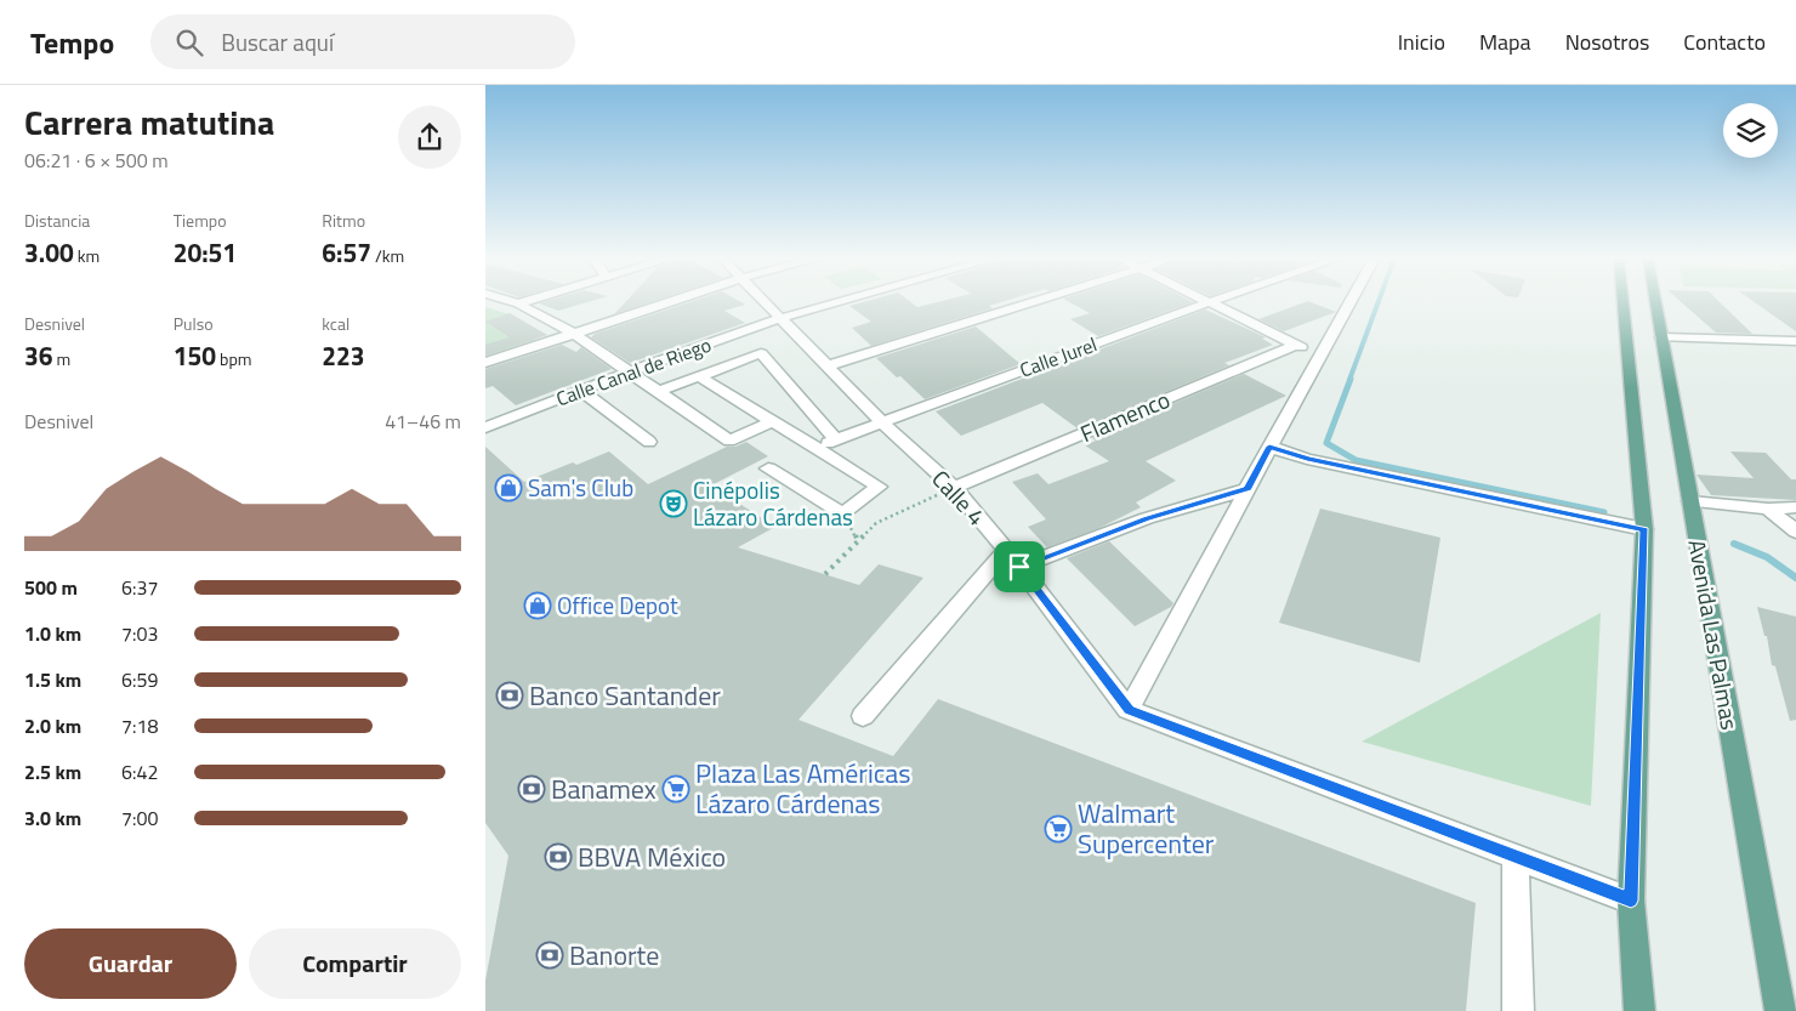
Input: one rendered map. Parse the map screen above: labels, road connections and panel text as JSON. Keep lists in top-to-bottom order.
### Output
{
  "streets": {
    "main road": ["Avenida Las Palmas"],
    "street": [
      "Calle Jurel",
      "Calle Canal de Riego",
      "Flamenco",
      "Calle 4"
    ]
  },
  "crossings": [
    ["Calle Jurel", "Calle 4"],
    ["Calle Canal de Riego", "Calle 4"],
    ["Flamenco", "Calle 4"]
  ],
  "places": {
    "shop": ["Sam's Club", "Office Depot"],
    "theatre": ["Cinépolis Lázaro Cárdenas"],
    "bank": [
      "Banco Santander",
      "Banamex",
      "BBVA México",
      "Banorte"
    ],
    "supermarket": ["Plaza Las Américas Lázaro Cárdenas", "Walmart Supercenter"]
  },
  "page": {
    "header": "Tempo",
    "search": "Buscar aquí",
    "nav": [
      "Inicio",
      "Mapa",
      "Nosotros",
      "Contacto"
    ],
    "heading": ["Carrera matutina", "06:21 · 6 × 500 m"],
    "stats": [
      ["Distancia", "3.00 km"],
      ["Tiempo", "20:51"],
      ["Ritmo", "6:57 /km"],
      ["Desnivel", "36 m"],
      ["Pulso", "150 bpm"],
      ["kcal", "223"]
    ],
    "chart": ["Desnivel", "41–46 m"],
    "list": [
      {
        "name": "500 m",
        "note": "6:37"
      },
      {
        "name": "1.0 km",
        "note": "7:03"
      },
      {
        "name": "1.5 km",
        "note": "6:59"
      },
      {
        "name": "2.0 km",
        "note": "7:18"
      },
      {
        "name": "2.5 km",
        "note": "6:42"
      },
      {
        "name": "3.0 km",
        "note": "7:00"
      }
    ],
    "buttons": ["Guardar", "Compartir"]
  }
}
